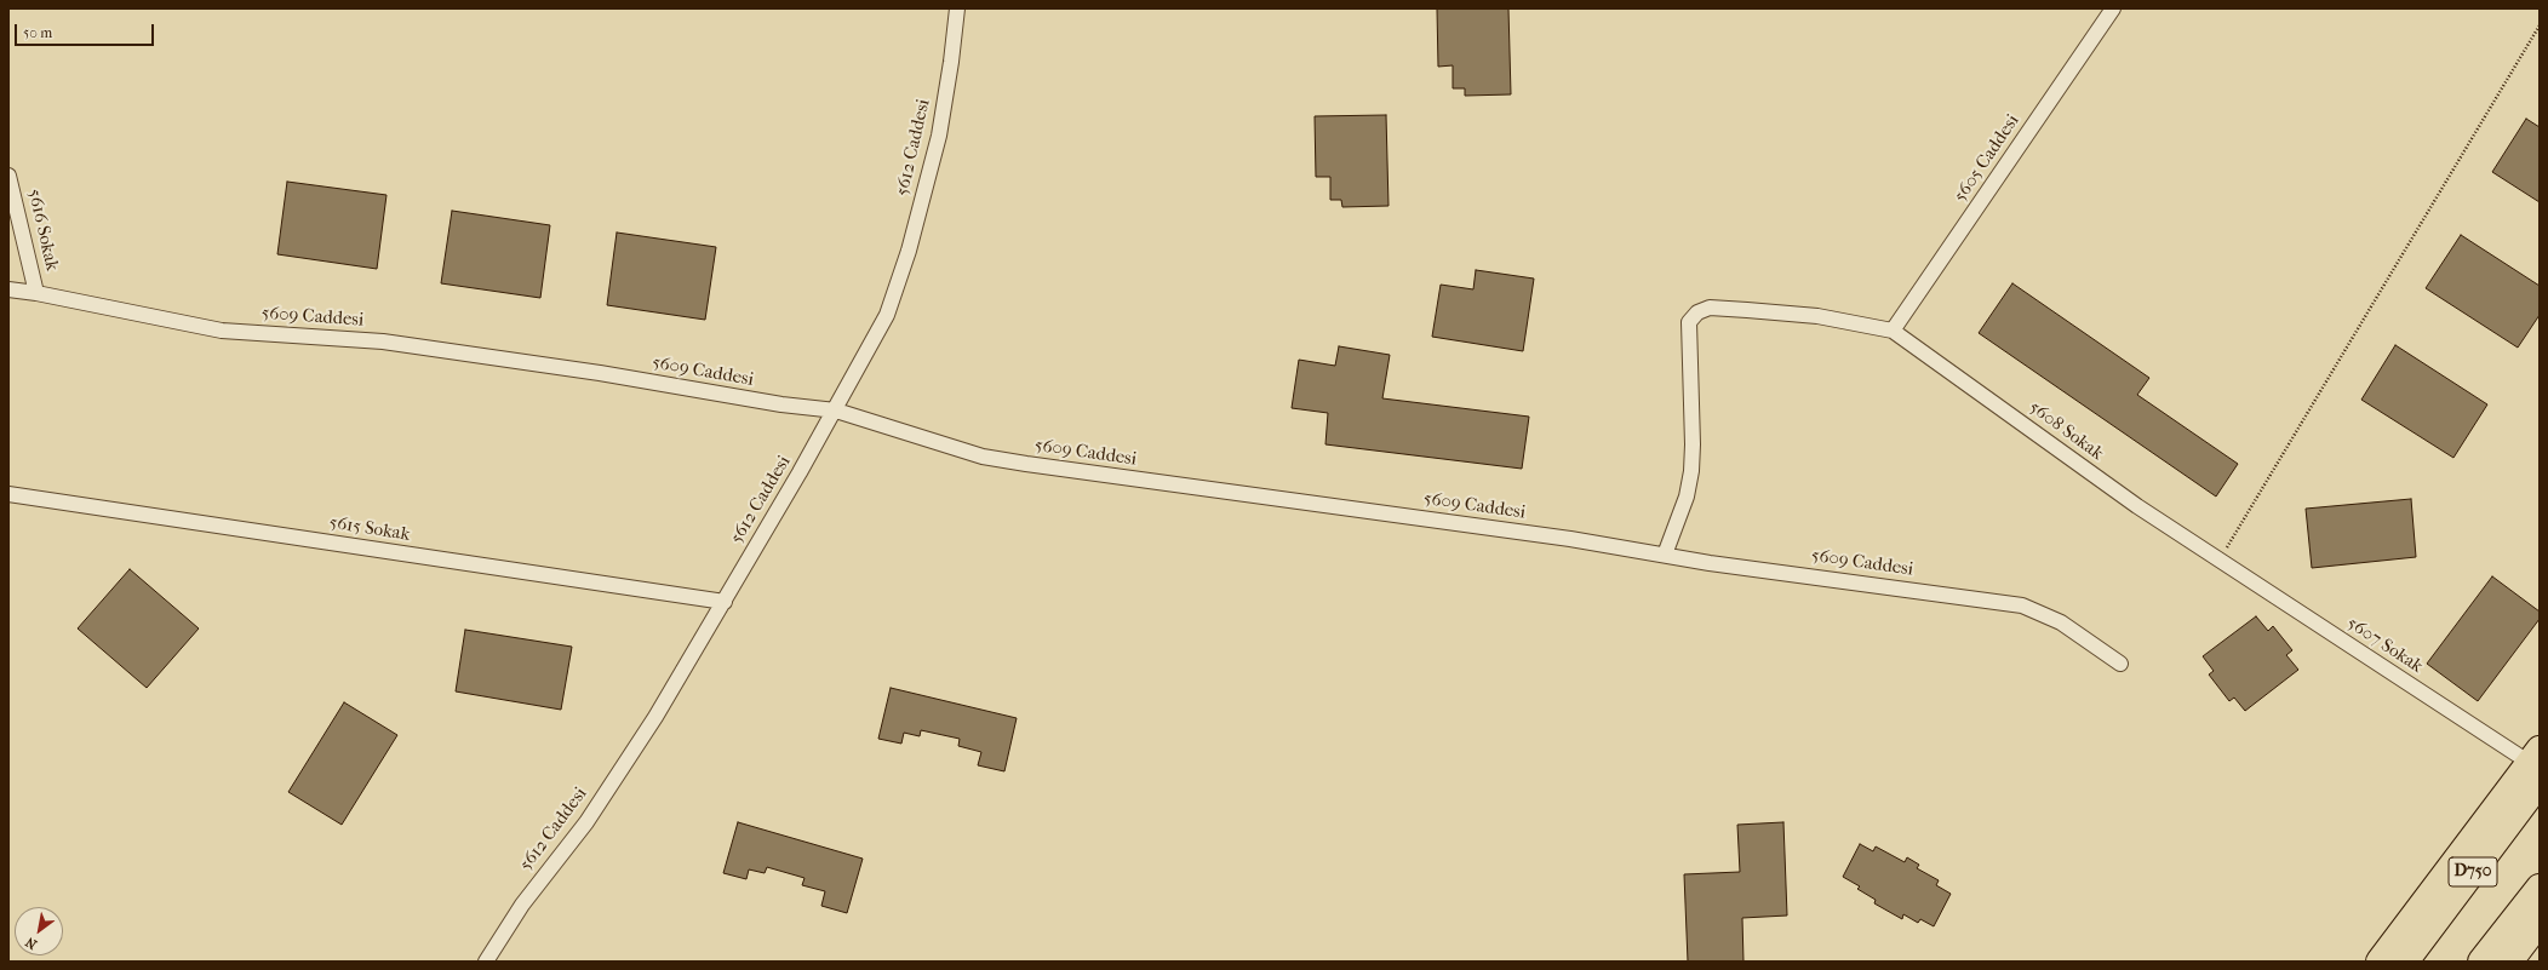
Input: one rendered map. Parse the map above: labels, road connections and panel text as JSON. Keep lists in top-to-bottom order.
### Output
{
  "streets": {
    "highway": ["D750"],
    "street": [
      "5612 Caddesi",
      "5605 Caddesi",
      "5616 Sokak",
      "5609 Caddesi",
      "5608 Sokak",
      "5615 Sokak",
      "5607 Sokak"
    ]
  },
  "crossings": [
    ["5612 Caddesi", "5609 Caddesi"],
    ["5612 Caddesi", "5615 Sokak"],
    ["5605 Caddesi", "5608 Sokak"],
    ["5616 Sokak", "5609 Caddesi"],
    ["5608 Sokak", "5607 Sokak"],
    ["5607 Sokak", "D750"]
  ],
  "scale_bar": "50 m",
  "north": "bottom left"
}
